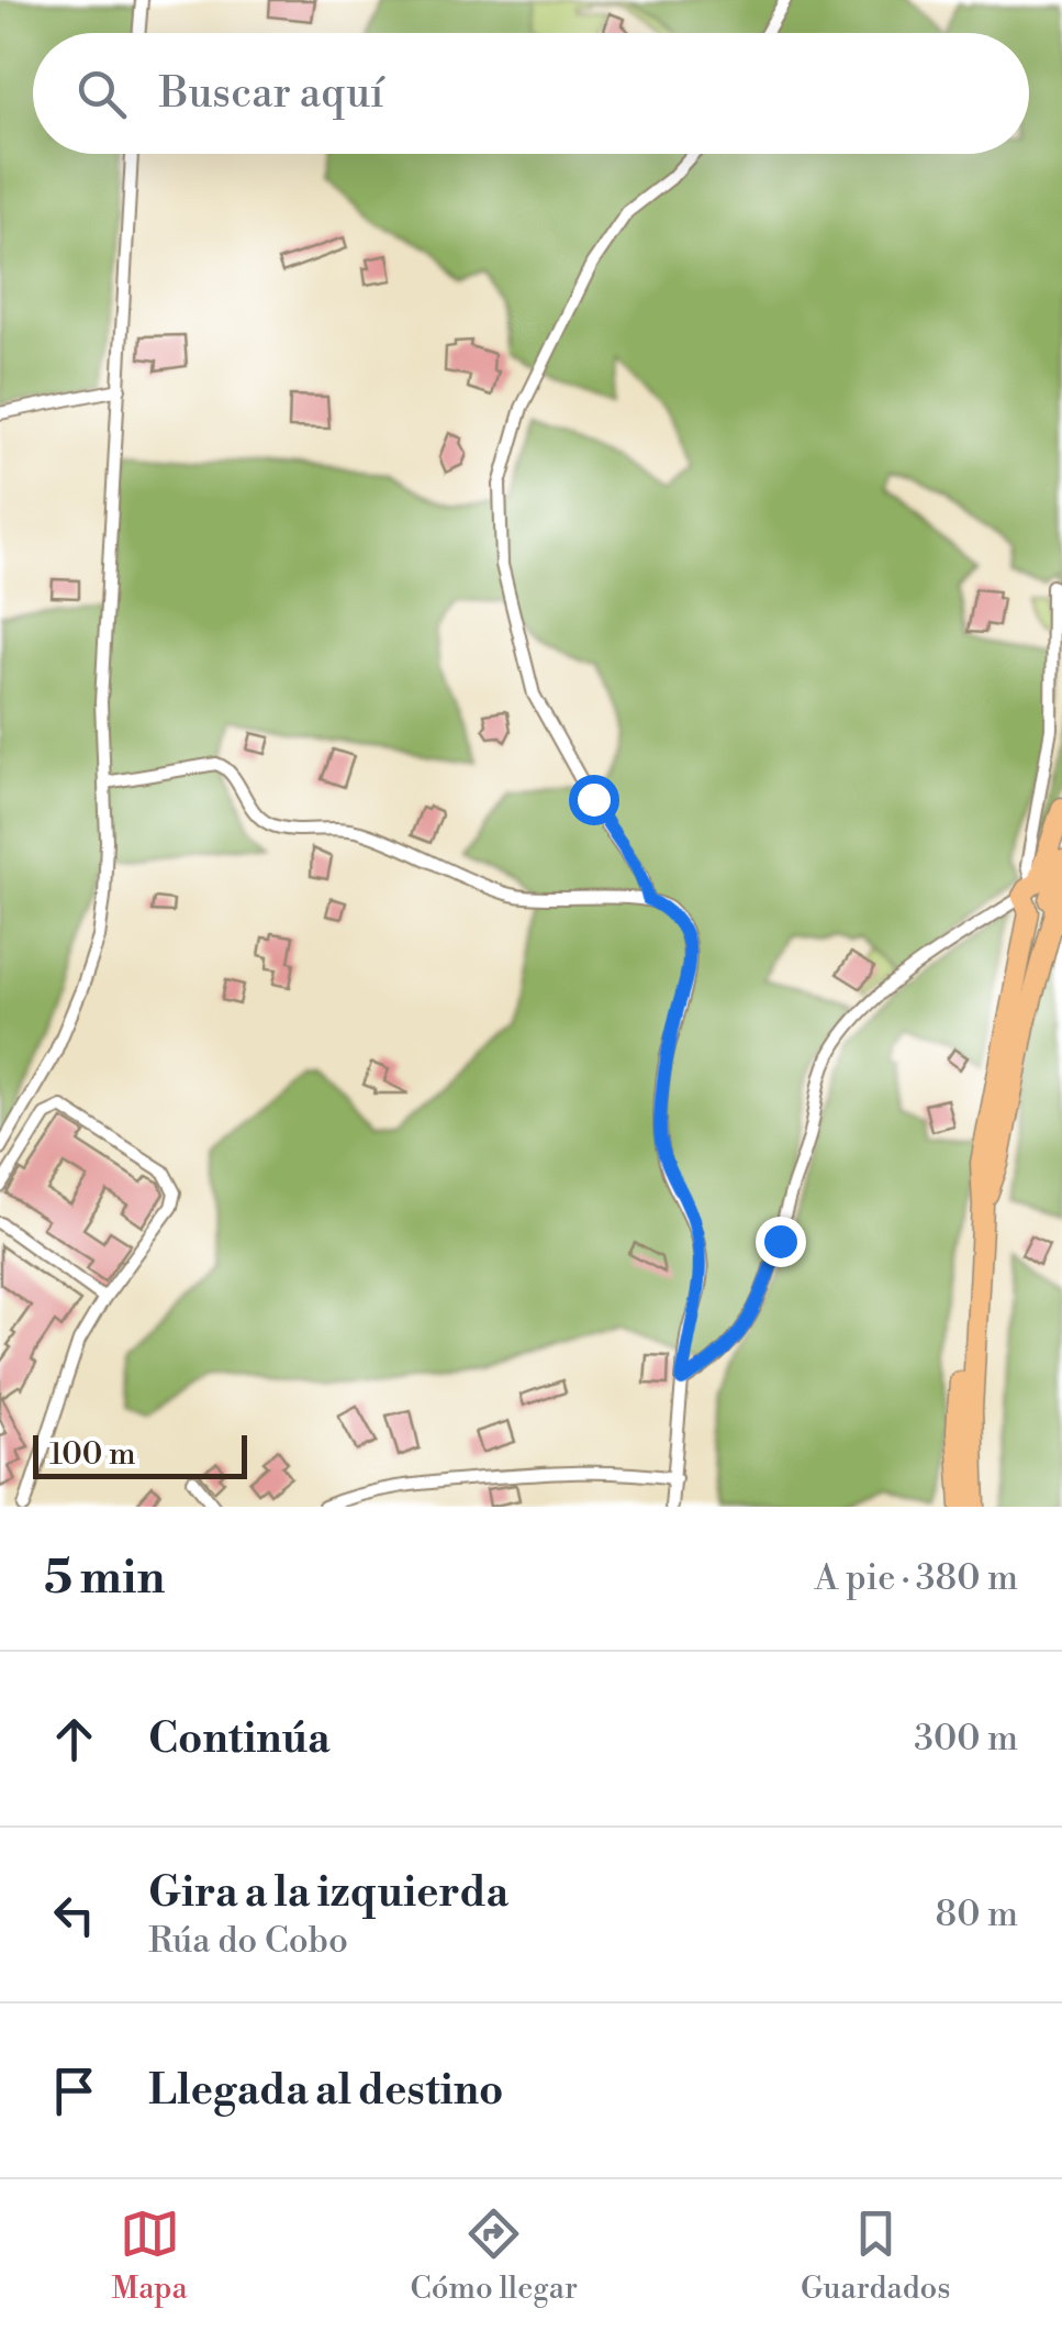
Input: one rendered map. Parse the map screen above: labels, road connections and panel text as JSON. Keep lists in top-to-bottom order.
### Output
{
  "scale_bar": "100 m",
  "page": {
    "search": "Buscar aquí",
    "scale": "100 m",
    "heading": ["5 min", "A pie · 380 m"],
    "list": [
      ["Continúa", "300 m"],
      ["Gira a la izquierda", "Rúa do Cobo", "80 m"],
      "Llegada al destino"
    ],
    "nav": ["Mapa", "Cómo llegar", "Guardados"]
  }
}
